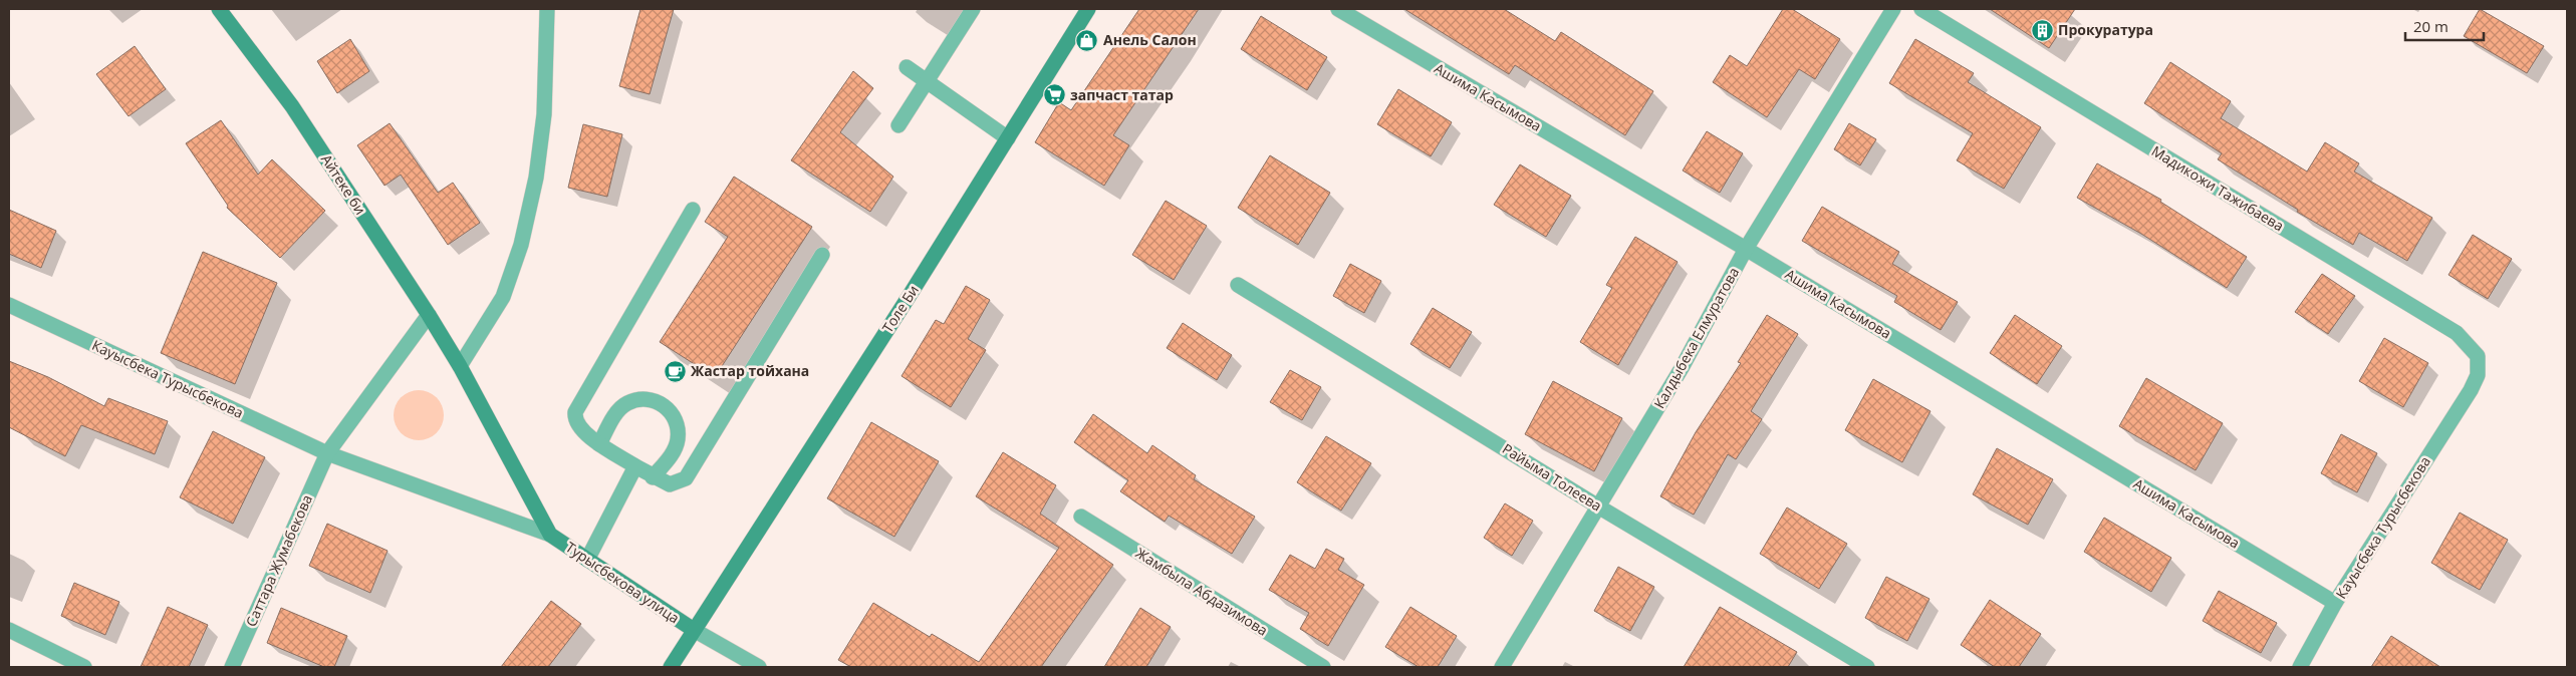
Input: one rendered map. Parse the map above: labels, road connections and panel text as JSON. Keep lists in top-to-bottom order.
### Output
{
  "streets": {
    "street": [
      "Ашима Касымова",
      "Айтеке би",
      "Мадикожи Тажибаева",
      "Толе Би",
      "Калдыбека Елмуратова",
      "Кауысбека Турысбекова",
      "Райыма Толеева",
      "Саттара Жумабекова",
      "Турысбекова улица",
      "Жамбыла Абдазимова"
    ]
  },
  "crossings": [
    ["Ашима Касымова", "Калдыбека Елмуратова"],
    ["Ашима Касымова", "Кауысбека Турысбекова"],
    ["Айтеке би", "Кауысбека Турысбекова"],
    ["Айтеке би", "Саттара Жумабекова"],
    ["Айтеке би", "Турысбекова улица"],
    ["Мадикожи Тажибаева", "Кауысбека Турысбекова"],
    ["Толе Би", "Турысбекова улица"],
    ["Калдыбека Елмуратова", "Райыма Толеева"],
    ["Кауысбека Турысбекова", "Саттара Жумабекова"],
    ["Кауысбека Турысбекова", "Турысбекова улица"]
  ],
  "places": {
    "building": ["Прокуратура"],
    "shop": ["Анель Салон"],
    "supermarket": ["запчаст татар"],
    "cafe": ["Жастар тойхана"]
  },
  "scale_bar": "20 m"
}
